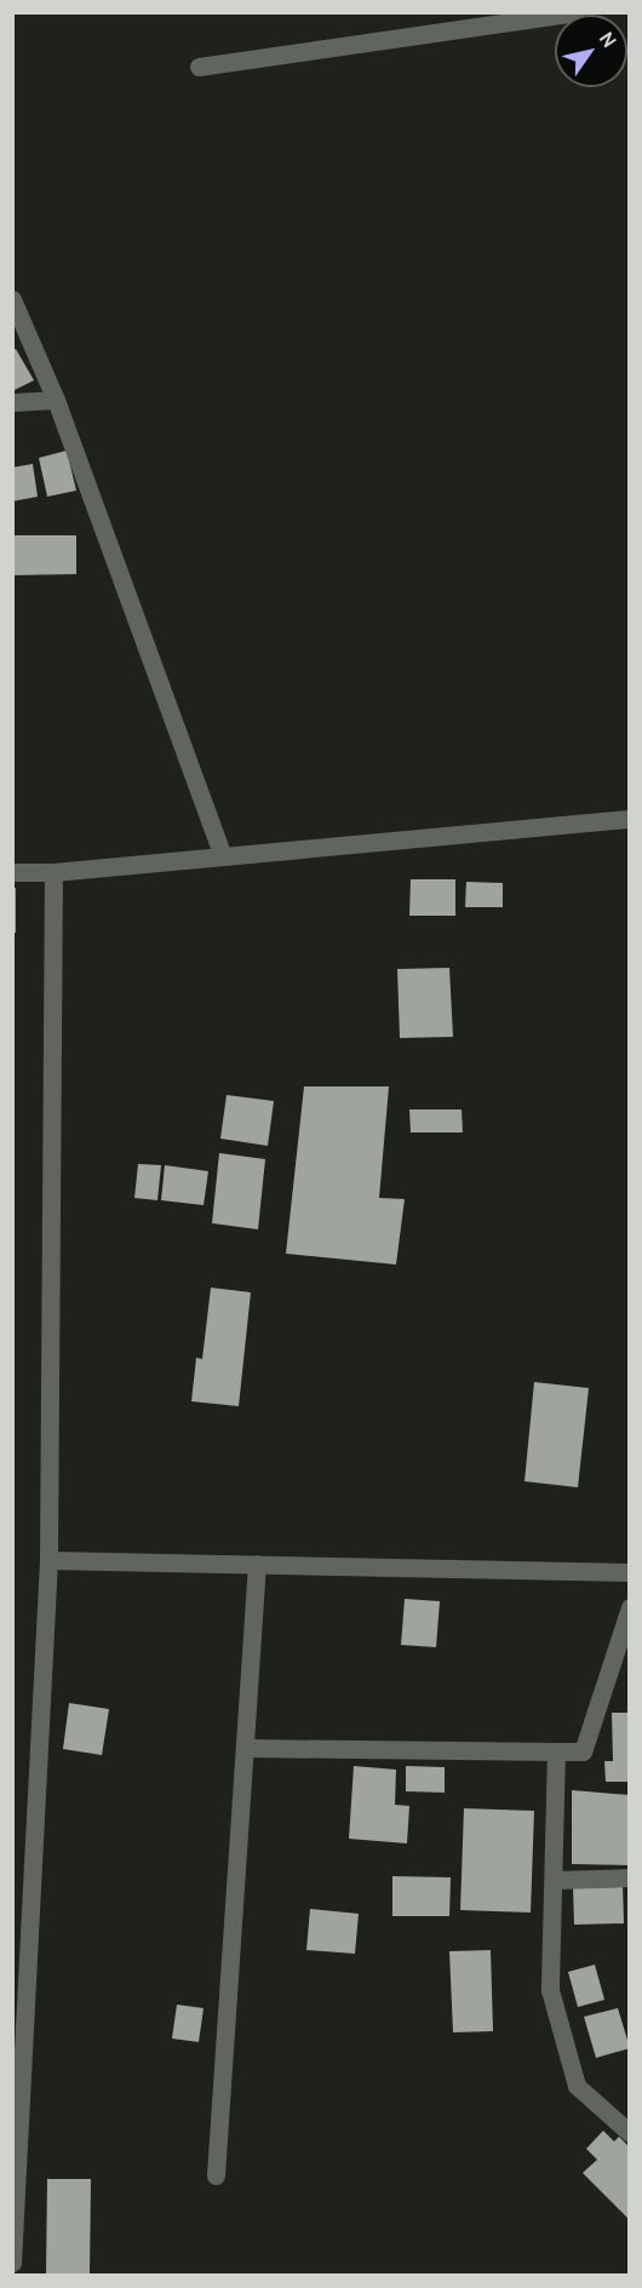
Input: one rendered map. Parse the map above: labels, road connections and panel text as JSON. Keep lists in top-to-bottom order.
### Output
{
  "north": "top right"
}
